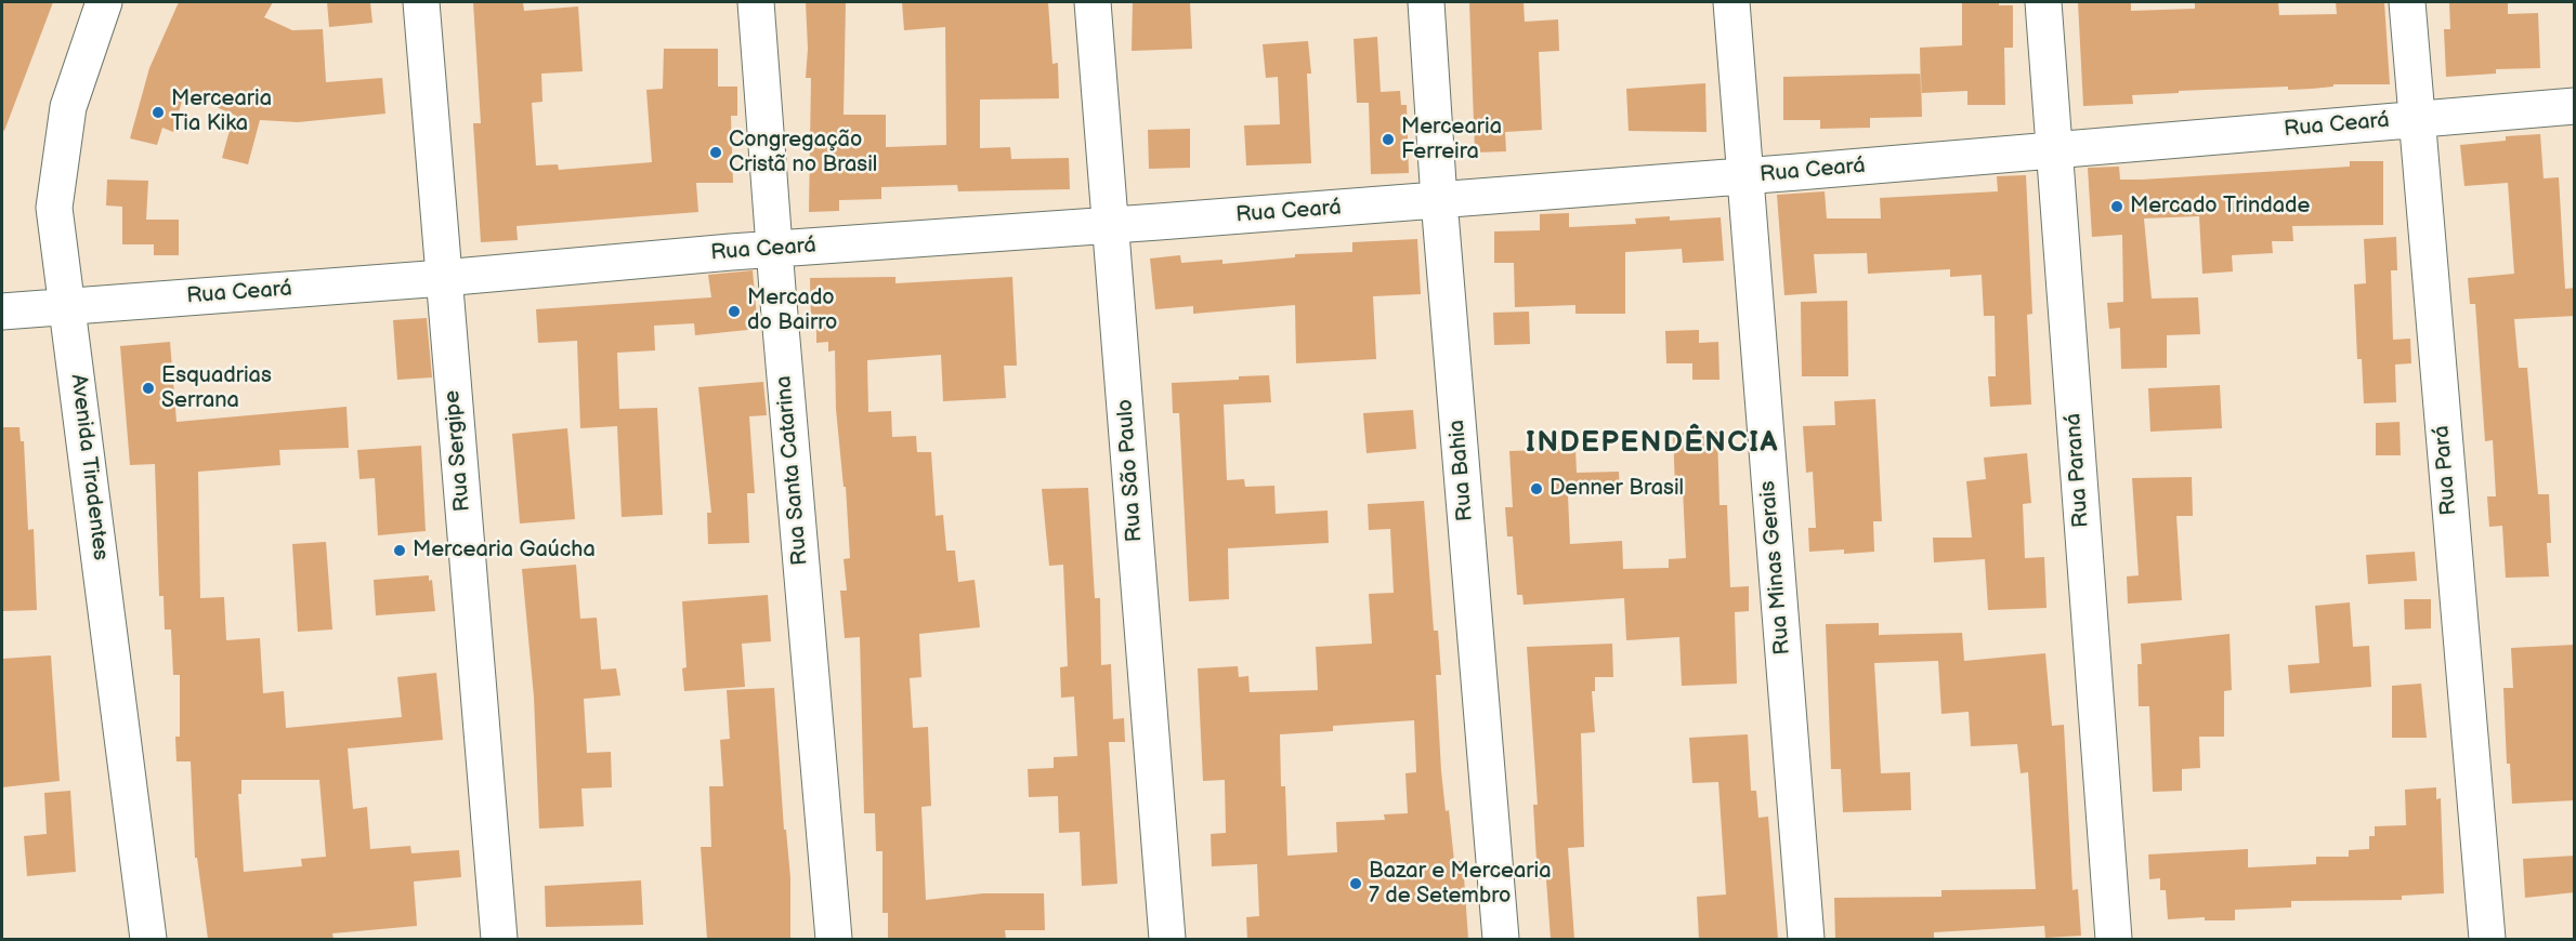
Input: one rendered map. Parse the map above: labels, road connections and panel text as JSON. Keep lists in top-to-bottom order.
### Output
{
  "streets": {
    "street": [
      "Rua Ceará",
      "Rua Sergipe",
      "Avenida Tiradentes",
      "Rua Santa Catarina",
      "Rua São Paulo",
      "Rua Bahia",
      "Rua Paraná",
      "Rua Pará",
      "Rua Minas Gerais"
    ]
  },
  "crossings": [
    ["Rua Ceará", "Rua Sergipe"],
    ["Rua Ceará", "Avenida Tiradentes"],
    ["Rua Ceará", "Rua Santa Catarina"],
    ["Rua Ceará", "Rua São Paulo"],
    ["Rua Ceará", "Rua Bahia"],
    ["Rua Ceará", "Rua Paraná"],
    ["Rua Ceará", "Rua Pará"],
    ["Rua Ceará", "Rua Minas Gerais"]
  ],
  "districts": ["INDEPENDÊNCIA"],
  "places": [
    "Mercearia Tia Kika",
    "Mercearia Ferreira",
    "Congregação Cristã no Brasil",
    "Mercado Trindade",
    "Mercado do Bairro",
    "Esquadrias Serrana",
    "Denner Brasil",
    "Mercearia Gaúcha",
    "Bazar e Mercearia 7 de Setembro"
  ]
}
